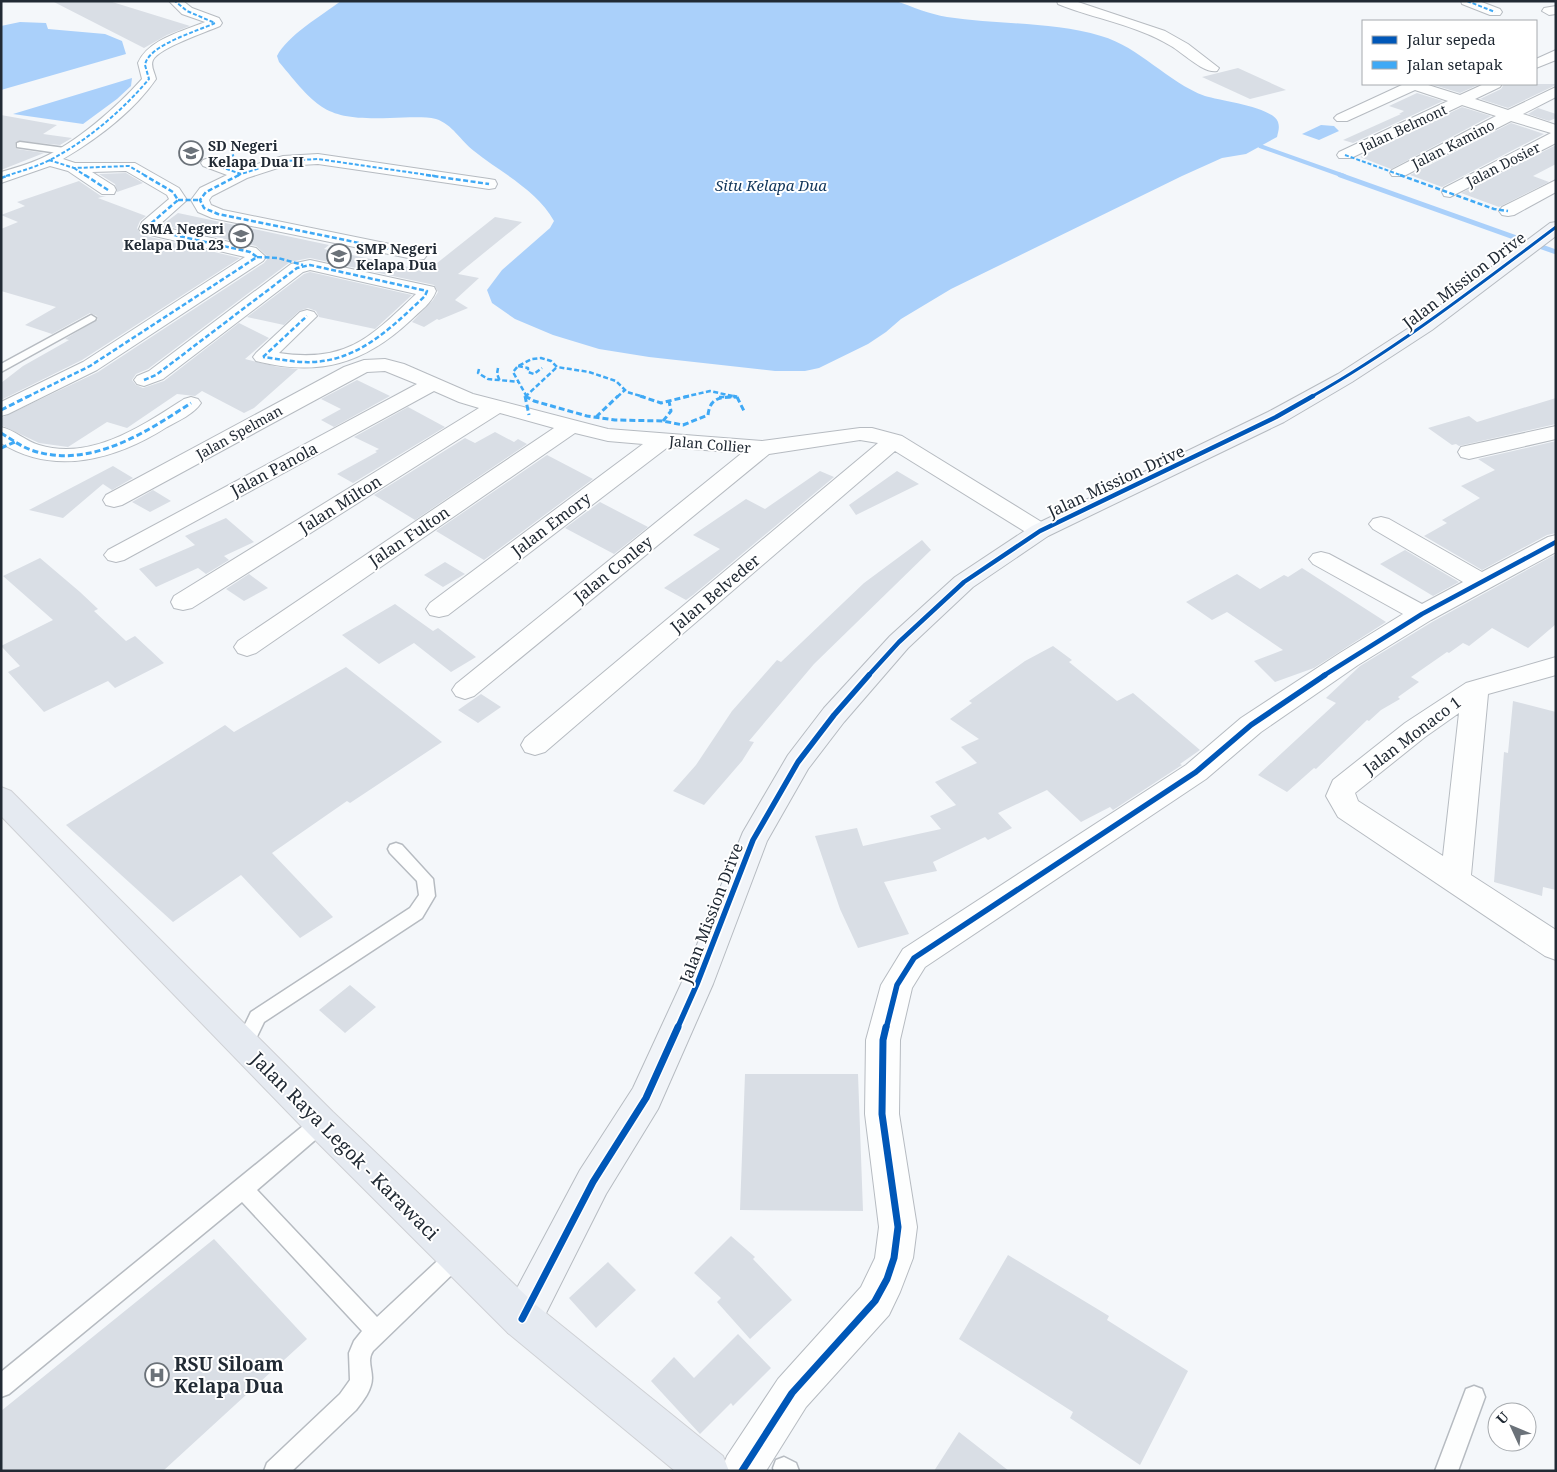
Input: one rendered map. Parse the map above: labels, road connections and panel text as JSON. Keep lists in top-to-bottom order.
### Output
{
  "streets": {
    "main road": ["Jalan Raya Legok - Karawaci"],
    "street": [
      "Jalan Belmont",
      "Jalan Kamino",
      "Jalan Dosier",
      "Jalan Mission Drive",
      "Jalan Spelman",
      "Jalan Collier",
      "Jalan Panola",
      "Jalan Milton",
      "Jalan Emory",
      "Jalan Fulton",
      "Jalan Conley",
      "Jalan Belveder",
      "Jalan Monaco 1"
    ]
  },
  "crossings": [
    ["Jalan Mission Drive", "Jalan Collier"],
    ["Jalan Mission Drive", "Jalan Raya Legok - Karawaci"],
    ["Jalan Spelman", "Jalan Collier"],
    ["Jalan Collier", "Jalan Panola"],
    ["Jalan Collier", "Jalan Milton"],
    ["Jalan Collier", "Jalan Emory"],
    ["Jalan Collier", "Jalan Fulton"],
    ["Jalan Collier", "Jalan Conley"],
    ["Jalan Collier", "Jalan Belveder"]
  ],
  "water": ["Situ Kelapa Dua"],
  "places": {
    "school or university": ["SD Negeri Kelapa Dua II", "SMA Negeri Kelapa Dua 23", "SMP Negeri Kelapa Dua"],
    "hospital": ["RSU Siloam Kelapa Dua"]
  },
  "legend": ["Jalur sepeda", "Jalan setapak"],
  "north": "top left"
}
